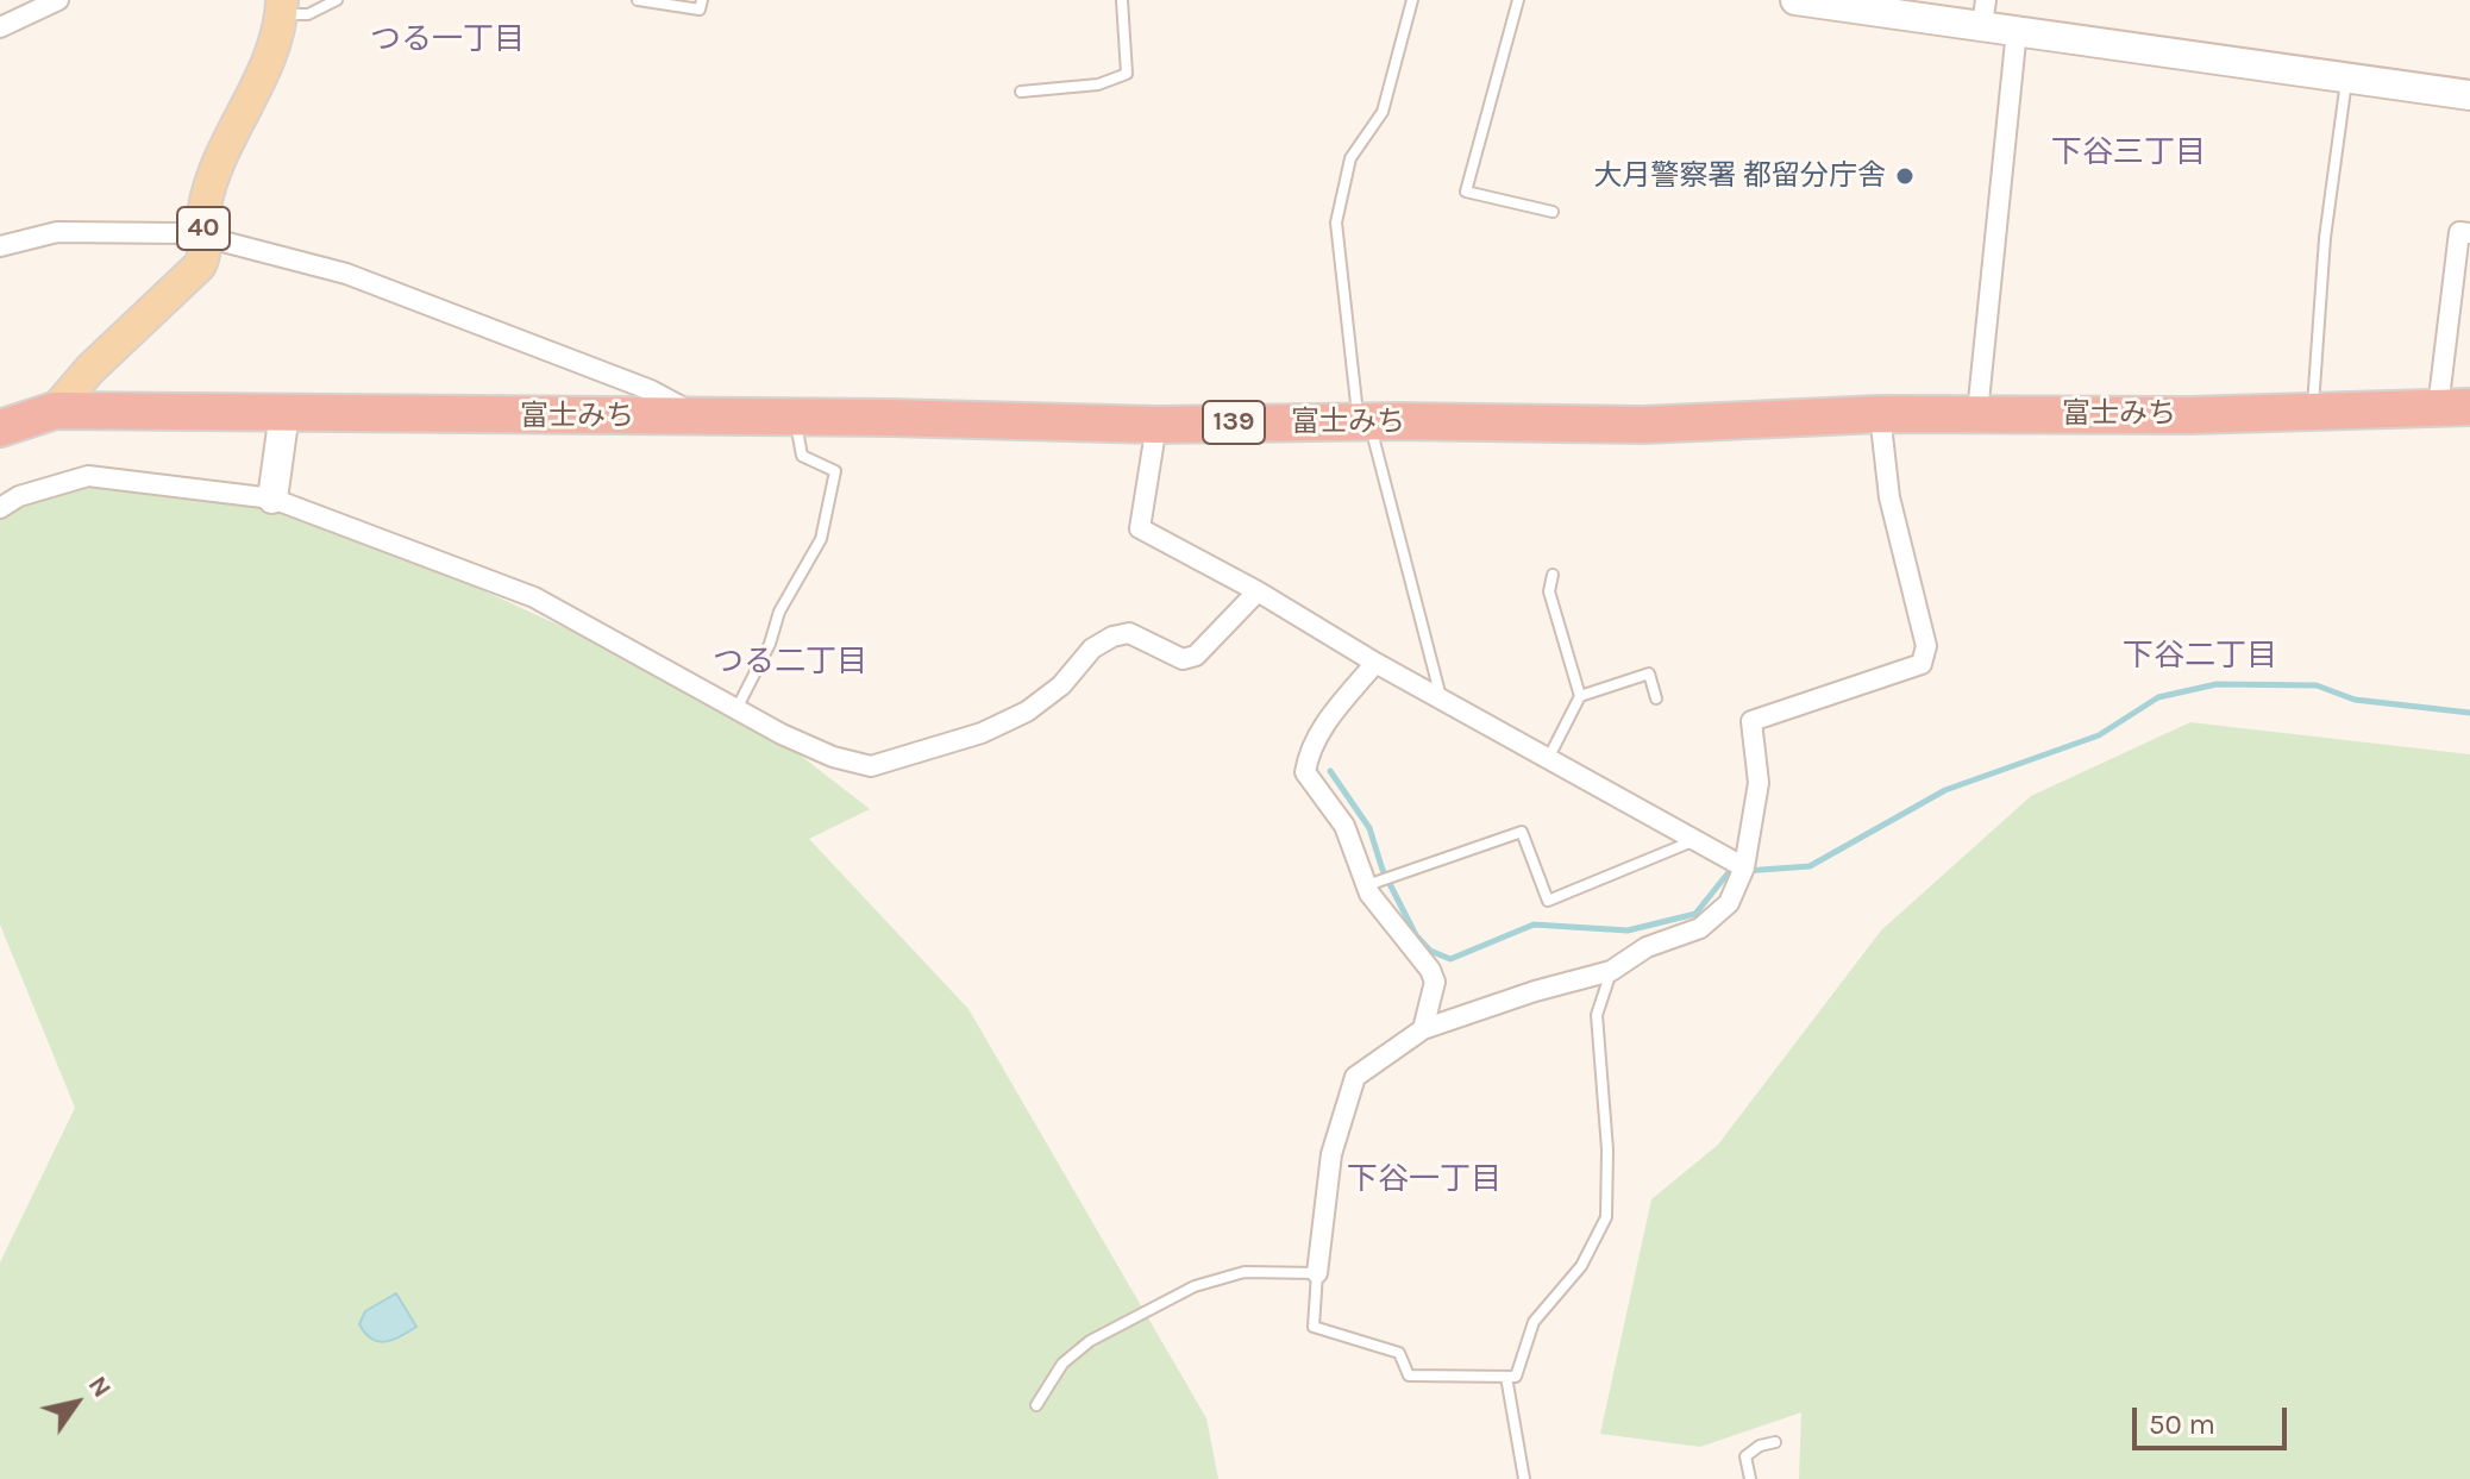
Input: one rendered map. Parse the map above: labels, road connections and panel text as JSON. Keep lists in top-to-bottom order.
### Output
{
  "streets": {
    "highway": ["富士みち", "139"],
    "main road": ["40"]
  },
  "crossings": [
    ["40", "富士みち"]
  ],
  "districts": [
    "つる一丁目",
    "下谷三丁目",
    "下谷二丁目",
    "つる二丁目",
    "下谷一丁目"
  ],
  "places": ["大月警察署 都留分庁舎"],
  "scale_bar": "50 m",
  "north": "top right"
}
